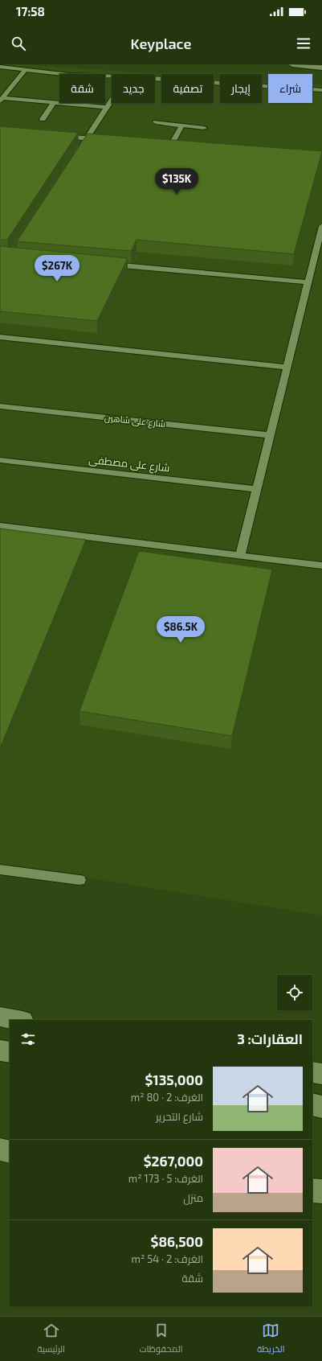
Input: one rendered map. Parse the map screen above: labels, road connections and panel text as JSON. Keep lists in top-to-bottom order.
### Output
{
  "streets": {
    "lane": ["شارع على شاهين", "شارع على مصطفى"]
  },
  "page": {
    "status": "17:58",
    "header": "Keyplace",
    "chip": [
      "شراء",
      "إيجار",
      "تصفية",
      "جديد",
      "شقة"
    ],
    "price": ["$135K", "$267K", "$86.5K"],
    "heading": "العقارات: 3",
    "list": [
      {
        "name": "$135,000",
        "note": "الغرف: 2 · 80 m² · شارع التحرير"
      },
      {
        "name": "$267,000",
        "note": "الغرف: 5 · 173 m² · منزل"
      },
      {
        "name": "$86,500",
        "note": "الغرف: 2 · 54 m² · شقة"
      }
    ],
    "tabs": ["الخريطة", "المحفوظات", "الرئيسية"]
  }
}
